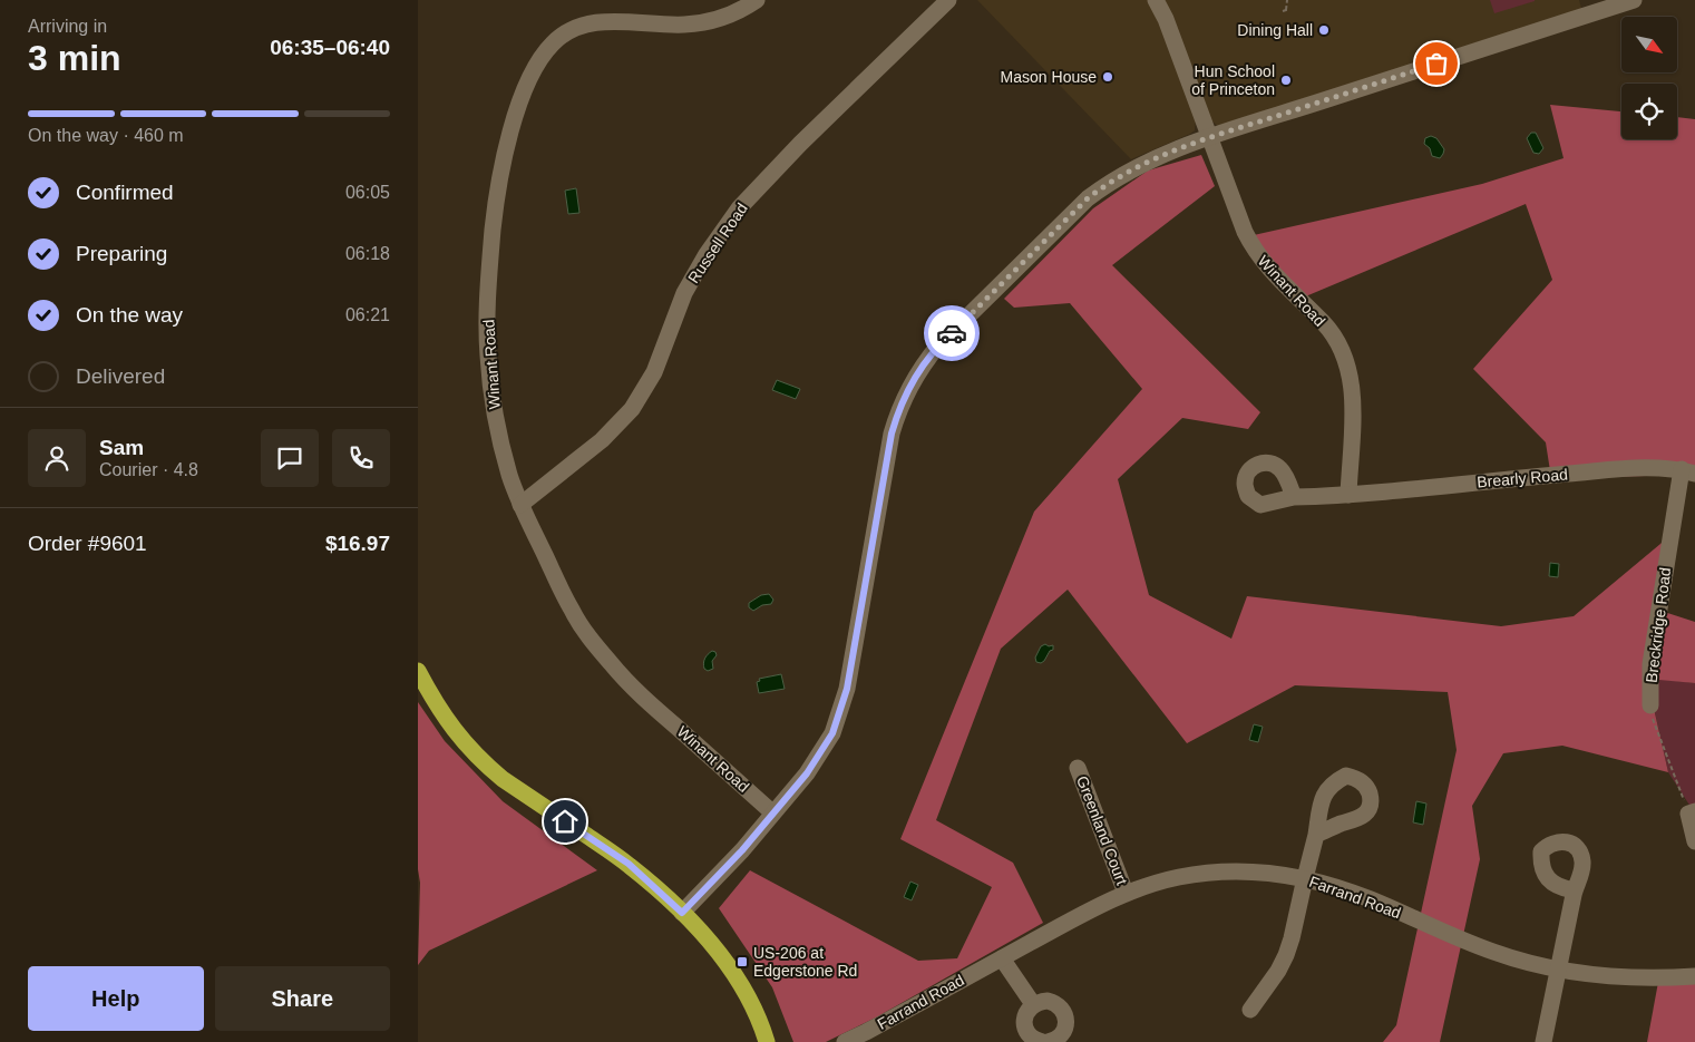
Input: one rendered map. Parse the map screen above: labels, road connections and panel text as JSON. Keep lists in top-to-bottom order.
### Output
{
  "streets": {
    "street": [
      "Russell Road",
      "Winant Road",
      "Brearly Road",
      "Breckridge Road",
      "Greenland Court",
      "Farrand Road"
    ]
  },
  "crossings": [
    ["Russell Road", "Winant Road"],
    ["Winant Road", "Brearly Road"],
    ["Brearly Road", "Breckridge Road"],
    ["Greenland Court", "Farrand Road"]
  ],
  "places": {
    "other": ["Dining Hall", "Mason House", "Hun School of Princeton"],
    "transit": ["US-206 at Edgerstone Rd"]
  },
  "north": "bottom right",
  "page": {
    "heading": ["3 min", "Arriving in", "06:35–06:40"],
    "panel": [
      "Sam",
      "Courier · 4.8",
      "Order #9601",
      "$16.97"
    ],
    "bar": "On the way · 460 m",
    "list": [
      ["Confirmed", "06:05"],
      ["Preparing", "06:18"],
      ["On the way", "06:21"],
      "Delivered"
    ],
    "buttons": ["Help", "Share"]
  }
}
